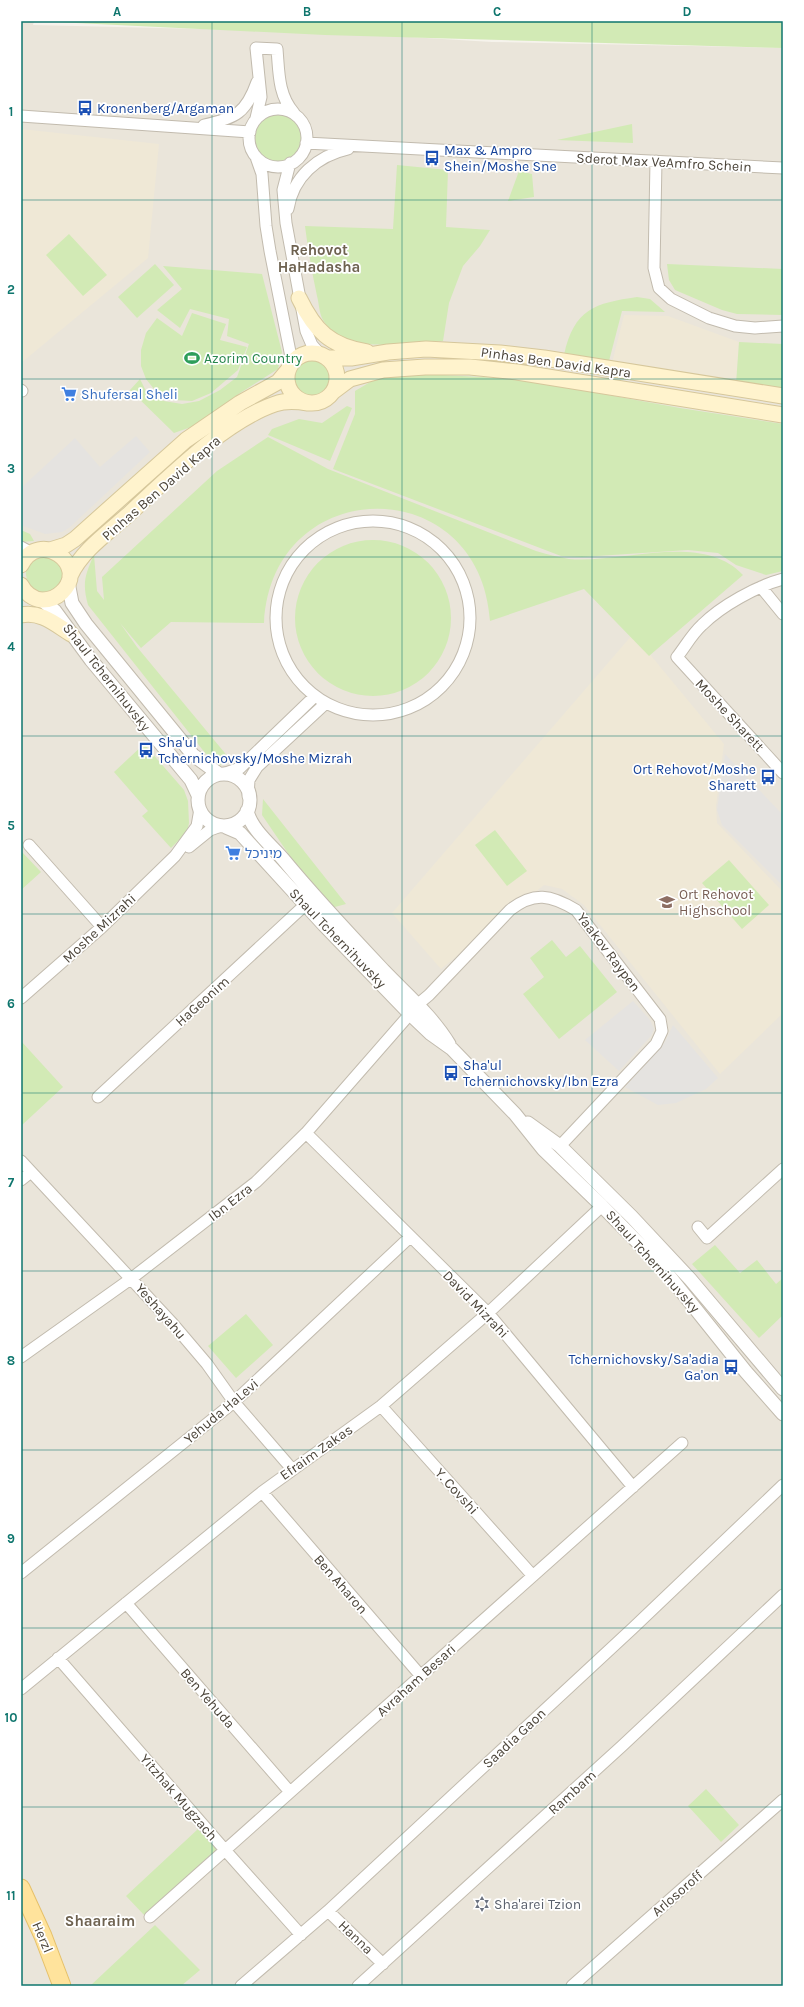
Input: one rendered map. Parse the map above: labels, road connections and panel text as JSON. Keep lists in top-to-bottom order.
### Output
{
  "streets": {
    "main road": ["Pinhas Ben David Kapra", "Herzl"],
    "street": [
      "Sderot Max VeAmfro Schein",
      "Shaul Tchernihuvsky",
      "Moshe Sharett",
      "Moshe Mizrahi",
      "Yaakov Raypen",
      "HaGeonim",
      "Ibn Ezra",
      "David Mizrahi",
      "Yeshayahu",
      "Yehuda HaLevi",
      "Efraim Zakas",
      "Y. Covshi",
      "Ben Aharon",
      "Avraham Besari",
      "Ben Yehuda",
      "Saadia Gaon",
      "Rambam",
      "Yitzhak Mugzach",
      "Arlosoroff",
      "Hanna"
    ]
  },
  "crossings": [
    ["Pinhas Ben David Kapra", "Shaul Tchernihuvsky"],
    ["Shaul Tchernihuvsky", "Moshe Mizrahi"],
    ["Shaul Tchernihuvsky", "Yaakov Raypen"],
    ["Shaul Tchernihuvsky", "HaGeonim"],
    ["Shaul Tchernihuvsky", "Ibn Ezra"],
    ["Shaul Tchernihuvsky", "Efraim Zakas"],
    ["Yaakov Raypen", "Ibn Ezra"],
    ["Ibn Ezra", "David Mizrahi"],
    ["Ibn Ezra", "Yeshayahu"],
    ["David Mizrahi", "Yehuda HaLevi"],
    ["David Mizrahi", "Efraim Zakas"],
    ["David Mizrahi", "Avraham Besari"],
    ["Yeshayahu", "Yehuda HaLevi"],
    ["Yeshayahu", "Efraim Zakas"],
    ["Efraim Zakas", "Y. Covshi"],
    ["Efraim Zakas", "Ben Aharon"],
    ["Efraim Zakas", "Ben Yehuda"],
    ["Efraim Zakas", "Yitzhak Mugzach"],
    ["Y. Covshi", "Avraham Besari"],
    ["Ben Aharon", "Avraham Besari"],
    ["Avraham Besari", "Ben Yehuda"],
    ["Avraham Besari", "Yitzhak Mugzach"],
    ["Saadia Gaon", "Yitzhak Mugzach"],
    ["Saadia Gaon", "Hanna"],
    ["Rambam", "Hanna"]
  ],
  "districts": ["Rehovot HaHadasha", "Shaaraim"],
  "places": {
    "bus stop": [
      "Kronenberg/Argaman",
      "Max & Ampro Shein/Moshe Sne",
      "Sha'ul Tchernichovsky/Moshe Mizrah",
      "Ort Rehovot/Moshe Sharett",
      "Sha'ul Tchernichovsky/Ibn Ezra",
      "Tchernichovsky/Sa'adia Ga'on"
    ],
    "sports": ["Azorim Country"],
    "supermarket": ["Shufersal Sheli", "מיניכל"],
    "school or university": ["Ort Rehovot Highschool"],
    "synagogue": ["Sha'arei Tzion"]
  },
  "grid": {
    "columns": [
      "A",
      "B",
      "C",
      "D"
    ],
    "rows": [
      "1",
      "2",
      "3",
      "4",
      "5",
      "6",
      "7",
      "8",
      "9",
      "10",
      "11"
    ]
  }
}
